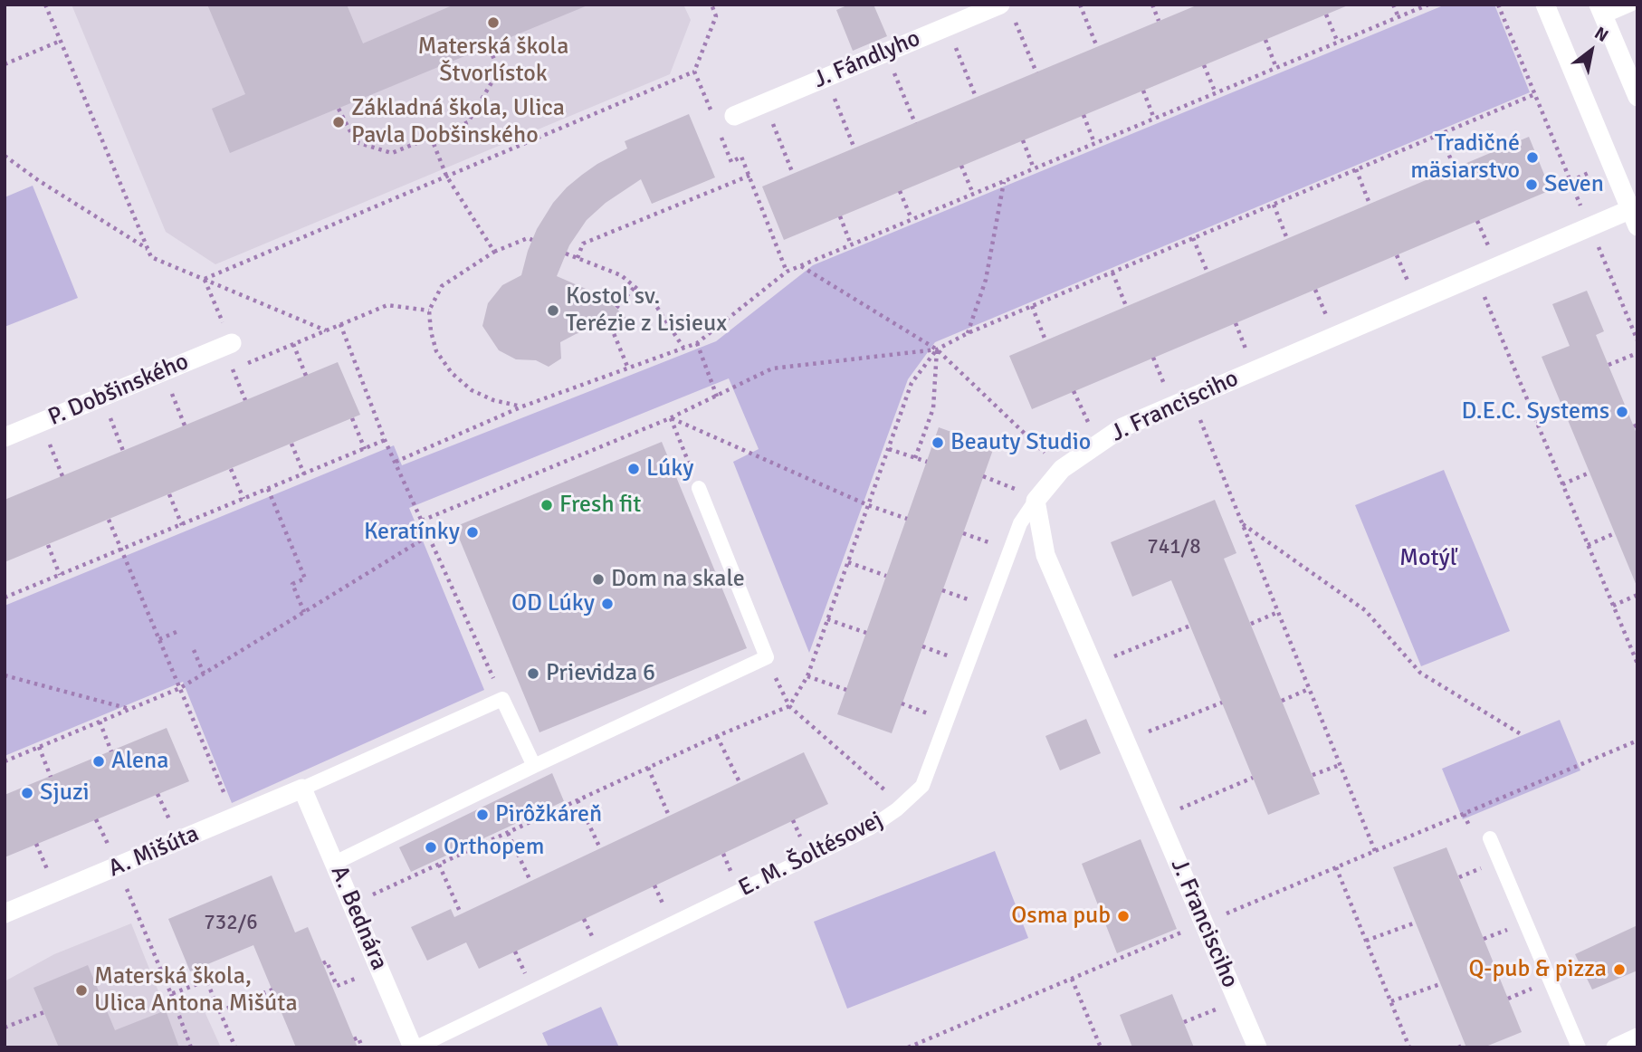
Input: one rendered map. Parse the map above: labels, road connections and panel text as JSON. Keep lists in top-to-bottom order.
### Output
{
  "streets": {
    "street": [
      "J. Fándlyho",
      "P. Dobšinského",
      "J. Francisciho",
      "A. Mišúta",
      "A. Bednára"
    ],
    "lane": ["E. M. Šoltésovej"]
  },
  "crossings": [
    ["J. Francisciho", "E. M. Šoltésovej"],
    ["A. Mišúta", "A. Bednára"],
    ["E. M. Šoltésovej", "A. Bednára"]
  ],
  "parks": ["Motýľ"],
  "places": [
    "Materská škola Štvorlístok",
    "Základná škola, Ulica Pavla Dobšinského",
    "Tradičné mäsiarstvo",
    "Seven",
    "Kostol sv. Terézie z Lisieux",
    "D.E.C. Systems",
    "Beauty Studio",
    "Lúky",
    "Fresh fit",
    "Keratínky",
    "Dom na skale",
    "OD Lúky",
    "Prievidza 6",
    "Alena",
    "Sjuzi",
    "Pirôžkáreň",
    "Orthopem",
    "Osma pub",
    "Q-pub & pizza",
    "Materská škola, Ulica Antona Mišúta"
  ],
  "house_numbers": ["741/8", "732/6"],
  "north": "top right"
}
